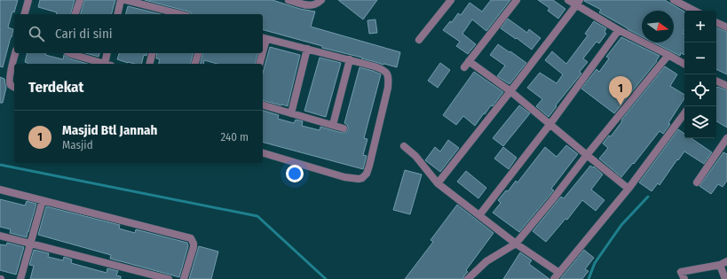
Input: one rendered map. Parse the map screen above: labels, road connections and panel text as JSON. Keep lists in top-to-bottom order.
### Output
{
  "north": "right",
  "page": {
    "map_buttons": ["+", "−"],
    "search": "Cari di sini",
    "heading": "Terdekat",
    "pins": "1",
    "list": [
      {
        "mark": "1",
        "name": "Masjid Btl Jannah",
        "note": "Masjid",
        "value": "240 m"
      }
    ]
  }
}
